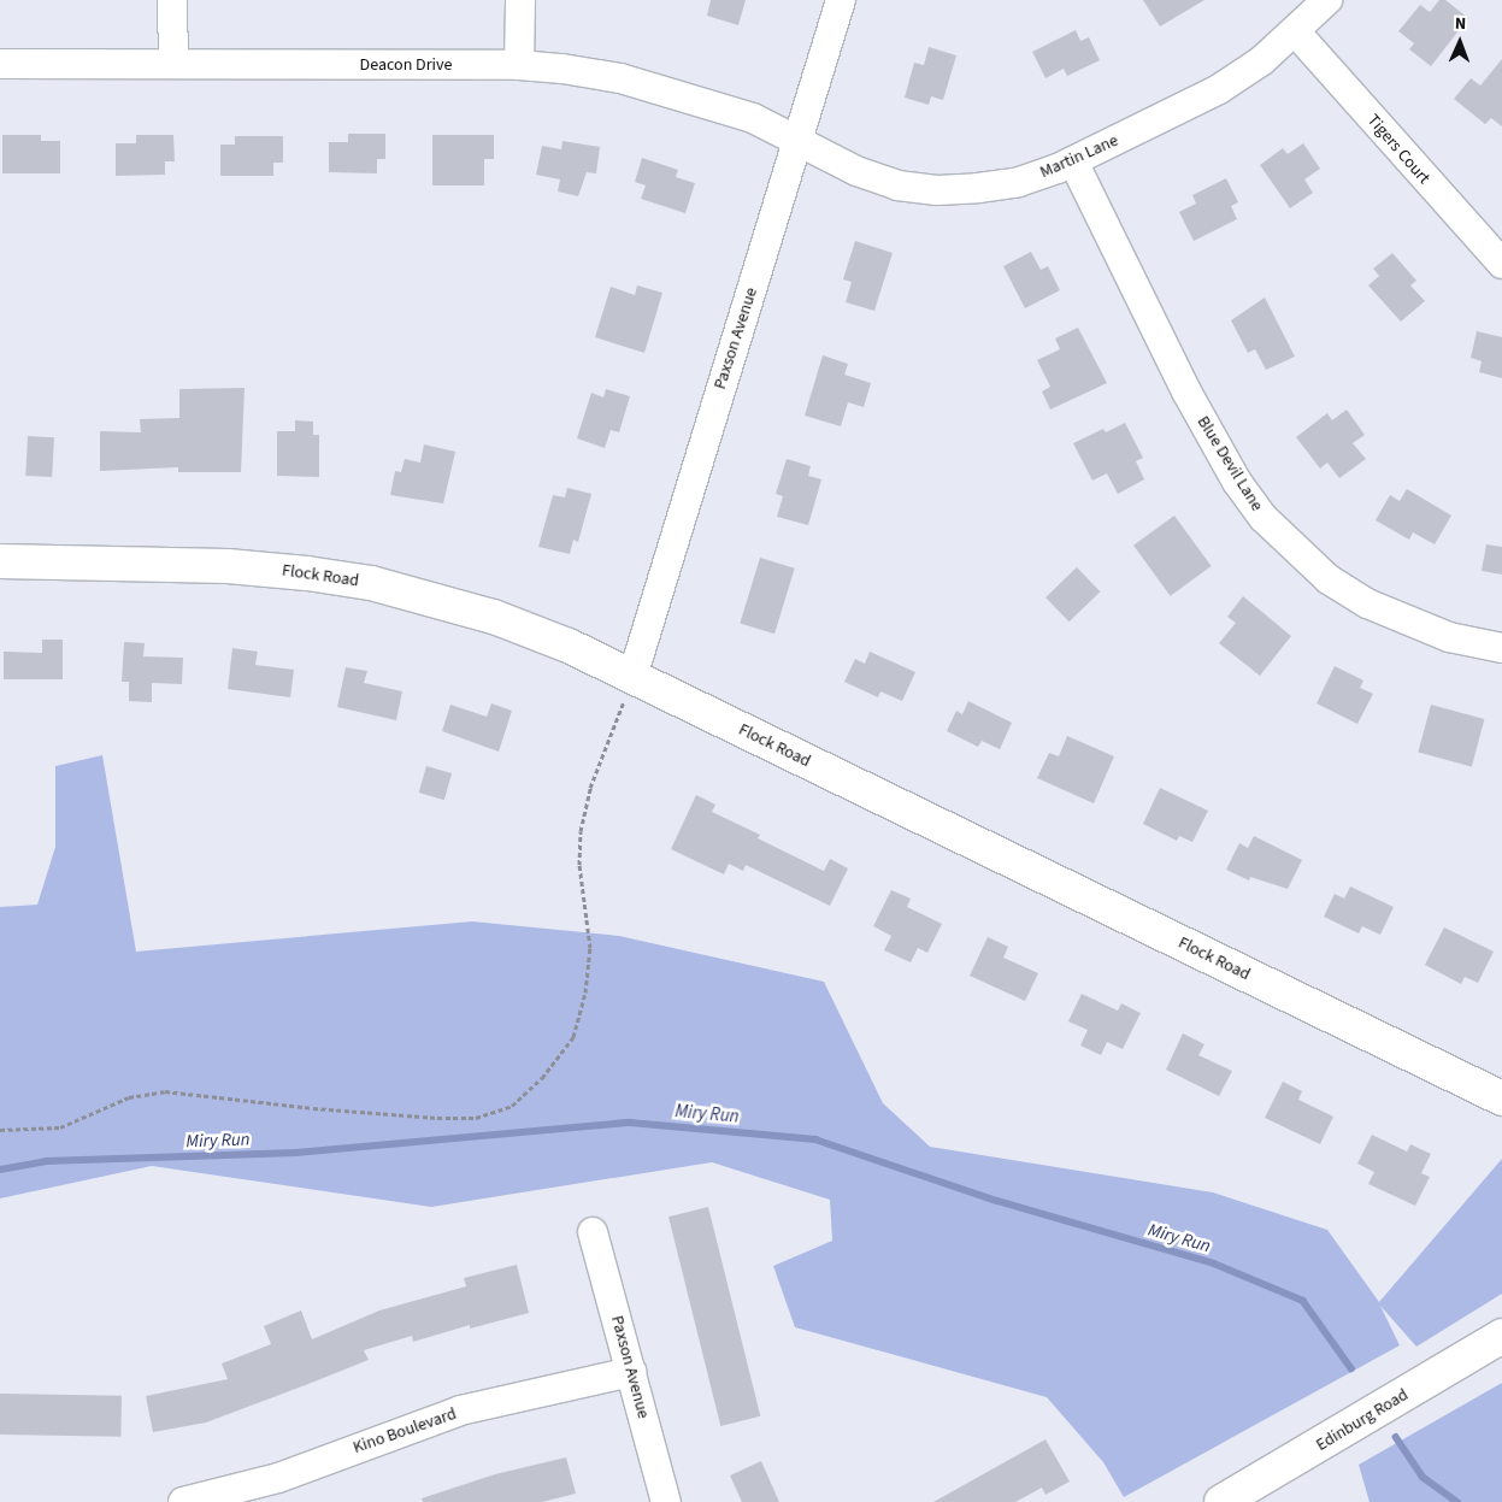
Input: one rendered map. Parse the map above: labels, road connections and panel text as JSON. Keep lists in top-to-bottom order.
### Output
{
  "streets": {
    "main road": ["Flock Road", "Edinburg Road"],
    "street": [
      "Deacon Drive",
      "Tigers Court",
      "Martin Lane",
      "Paxson Avenue",
      "Blue Devil Lane",
      "Kino Boulevard"
    ]
  },
  "crossings": [
    ["Deacon Drive", "Martin Lane"],
    ["Deacon Drive", "Paxson Avenue"],
    ["Tigers Court", "Martin Lane"],
    ["Martin Lane", "Paxson Avenue"],
    ["Martin Lane", "Blue Devil Lane"],
    ["Paxson Avenue", "Flock Road"],
    ["Paxson Avenue", "Kino Boulevard"]
  ],
  "water": ["Miry Run"],
  "north": "top"
}
